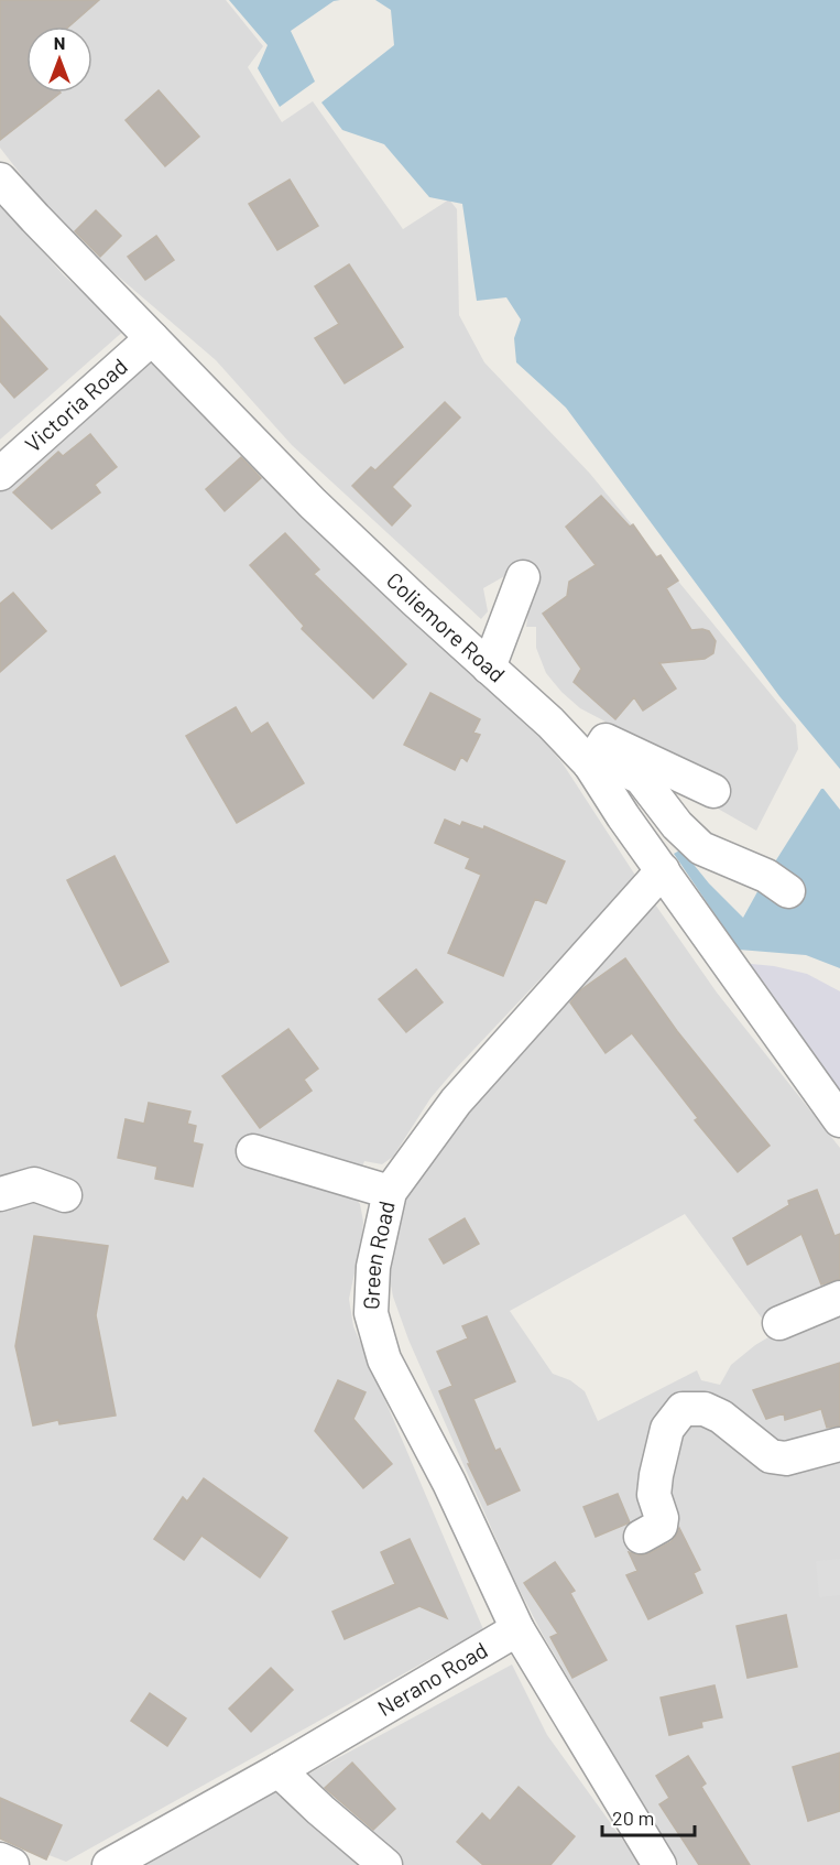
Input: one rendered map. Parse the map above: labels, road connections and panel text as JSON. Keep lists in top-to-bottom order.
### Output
{
  "streets": {
    "street": [
      "Victoria Road",
      "Coliemore Road",
      "Green Road",
      "Nerano Road"
    ]
  },
  "crossings": [
    ["Victoria Road", "Coliemore Road"],
    ["Coliemore Road", "Green Road"],
    ["Green Road", "Nerano Road"]
  ],
  "scale_bar": "20 m",
  "north": "top"
}
